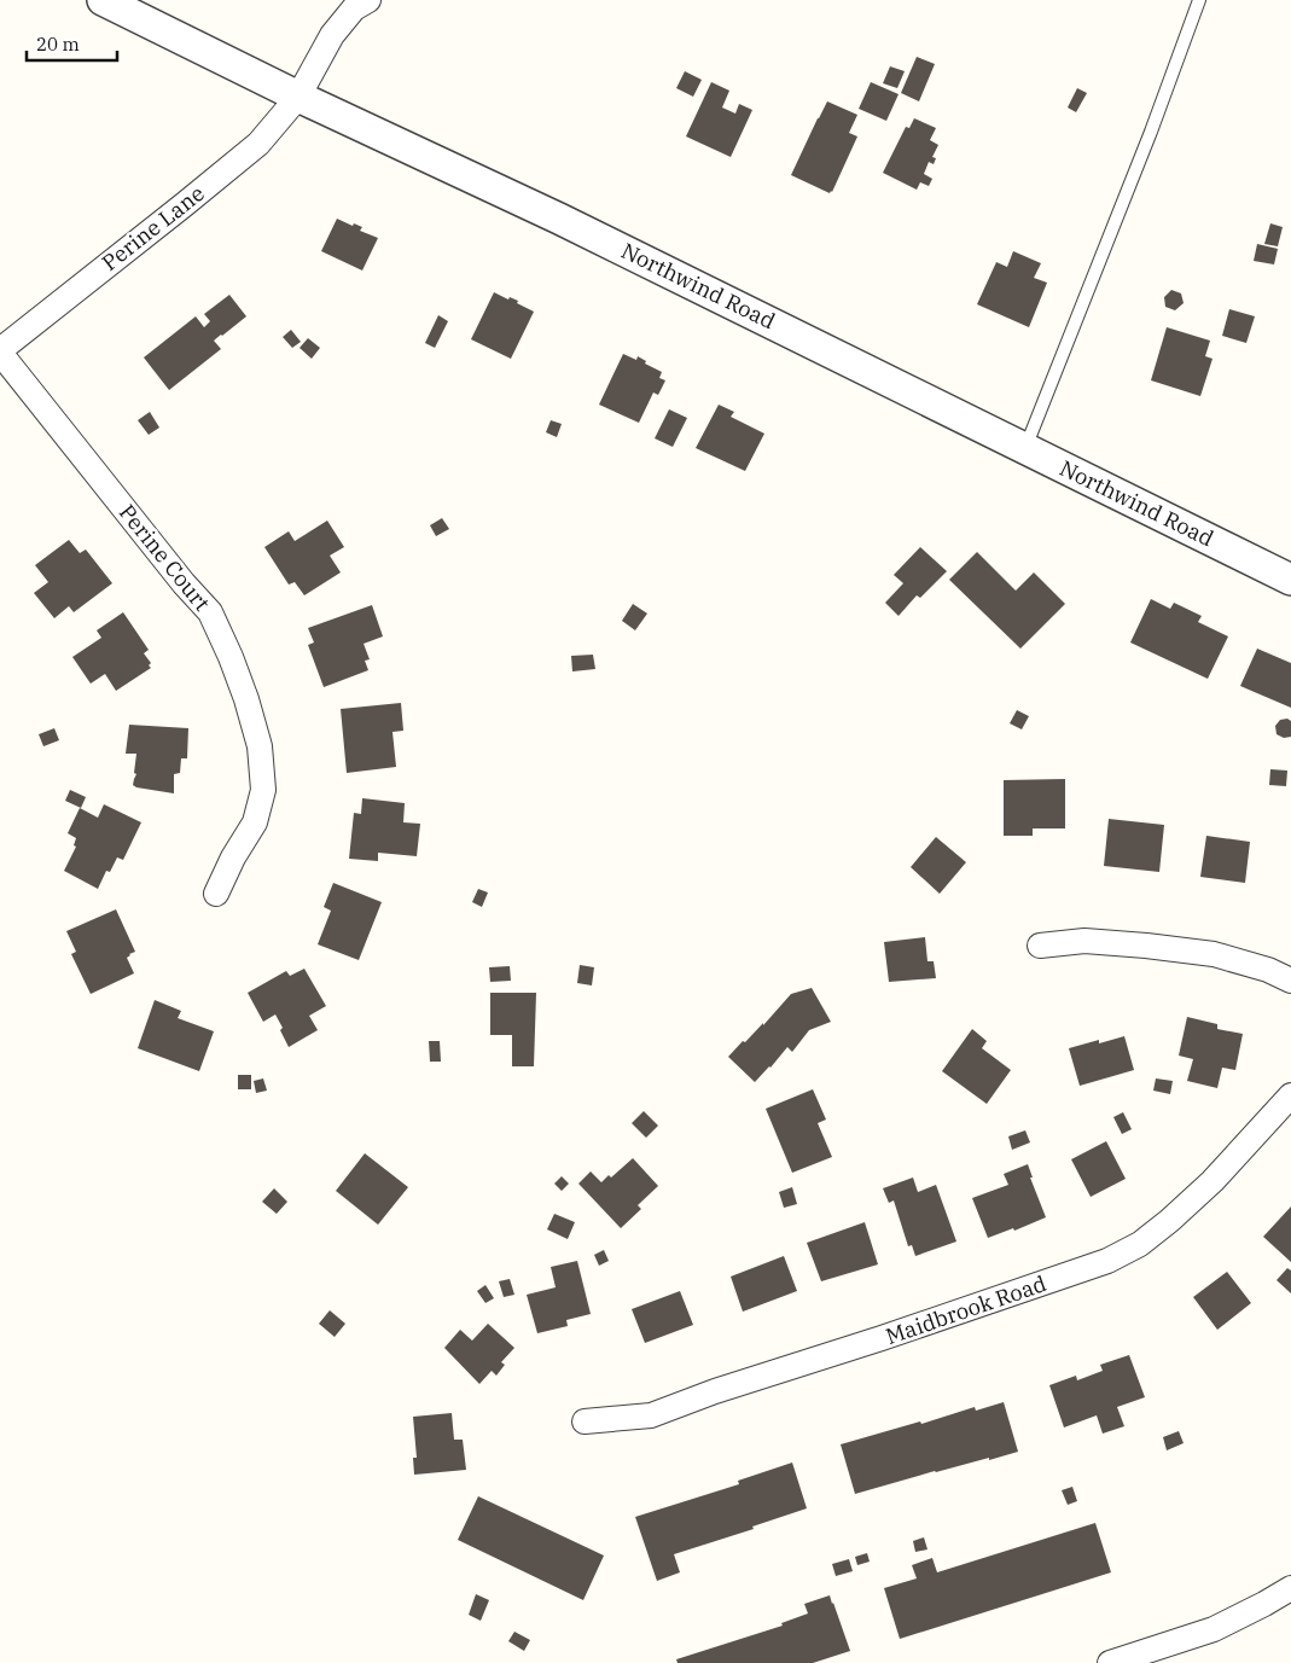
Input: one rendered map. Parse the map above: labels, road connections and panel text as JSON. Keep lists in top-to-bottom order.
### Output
{
  "streets": {
    "street": [
      "Perine Lane",
      "Northwind Road",
      "Perine Court",
      "Maidbrook Road"
    ]
  },
  "crossings": [
    ["Perine Lane", "Northwind Road"],
    ["Perine Lane", "Perine Court"]
  ],
  "scale_bar": "20 m"
}
